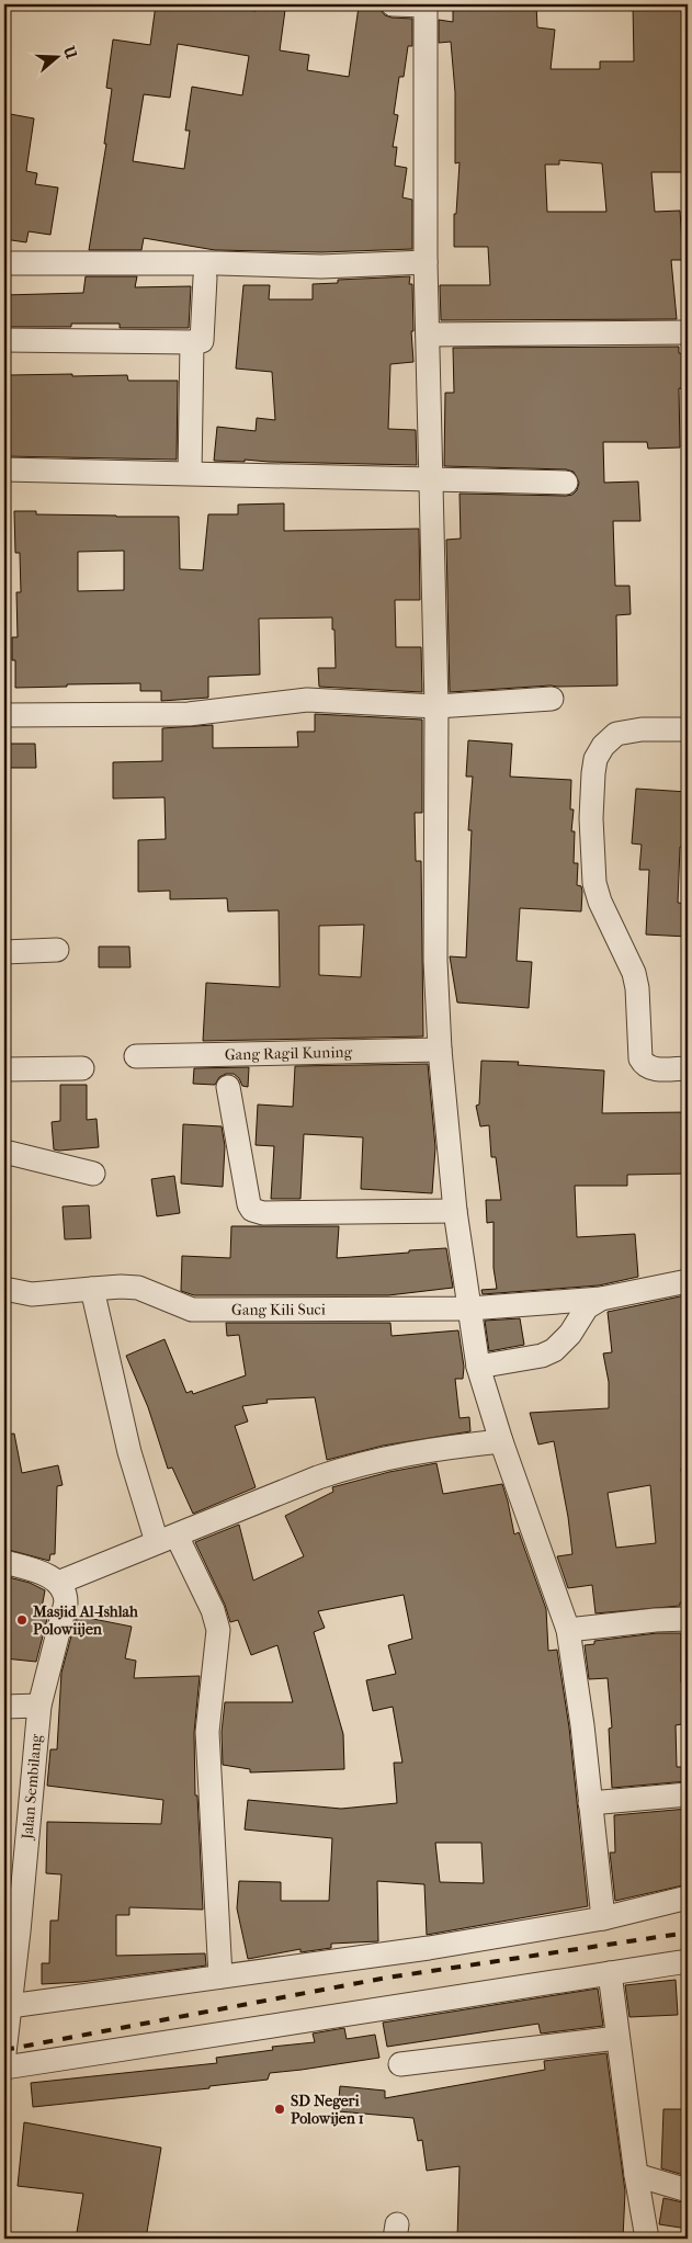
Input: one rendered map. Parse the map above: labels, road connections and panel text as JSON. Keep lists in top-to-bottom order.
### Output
{
  "streets": {
    "street": ["Gang Ragil Kuning", "Gang Kili Suci", "Jalan Sembilang"]
  },
  "places": ["Masjid Al-Ishlah Polowiijen", "SD Negeri Polowijen 1"],
  "north": "right"
}
